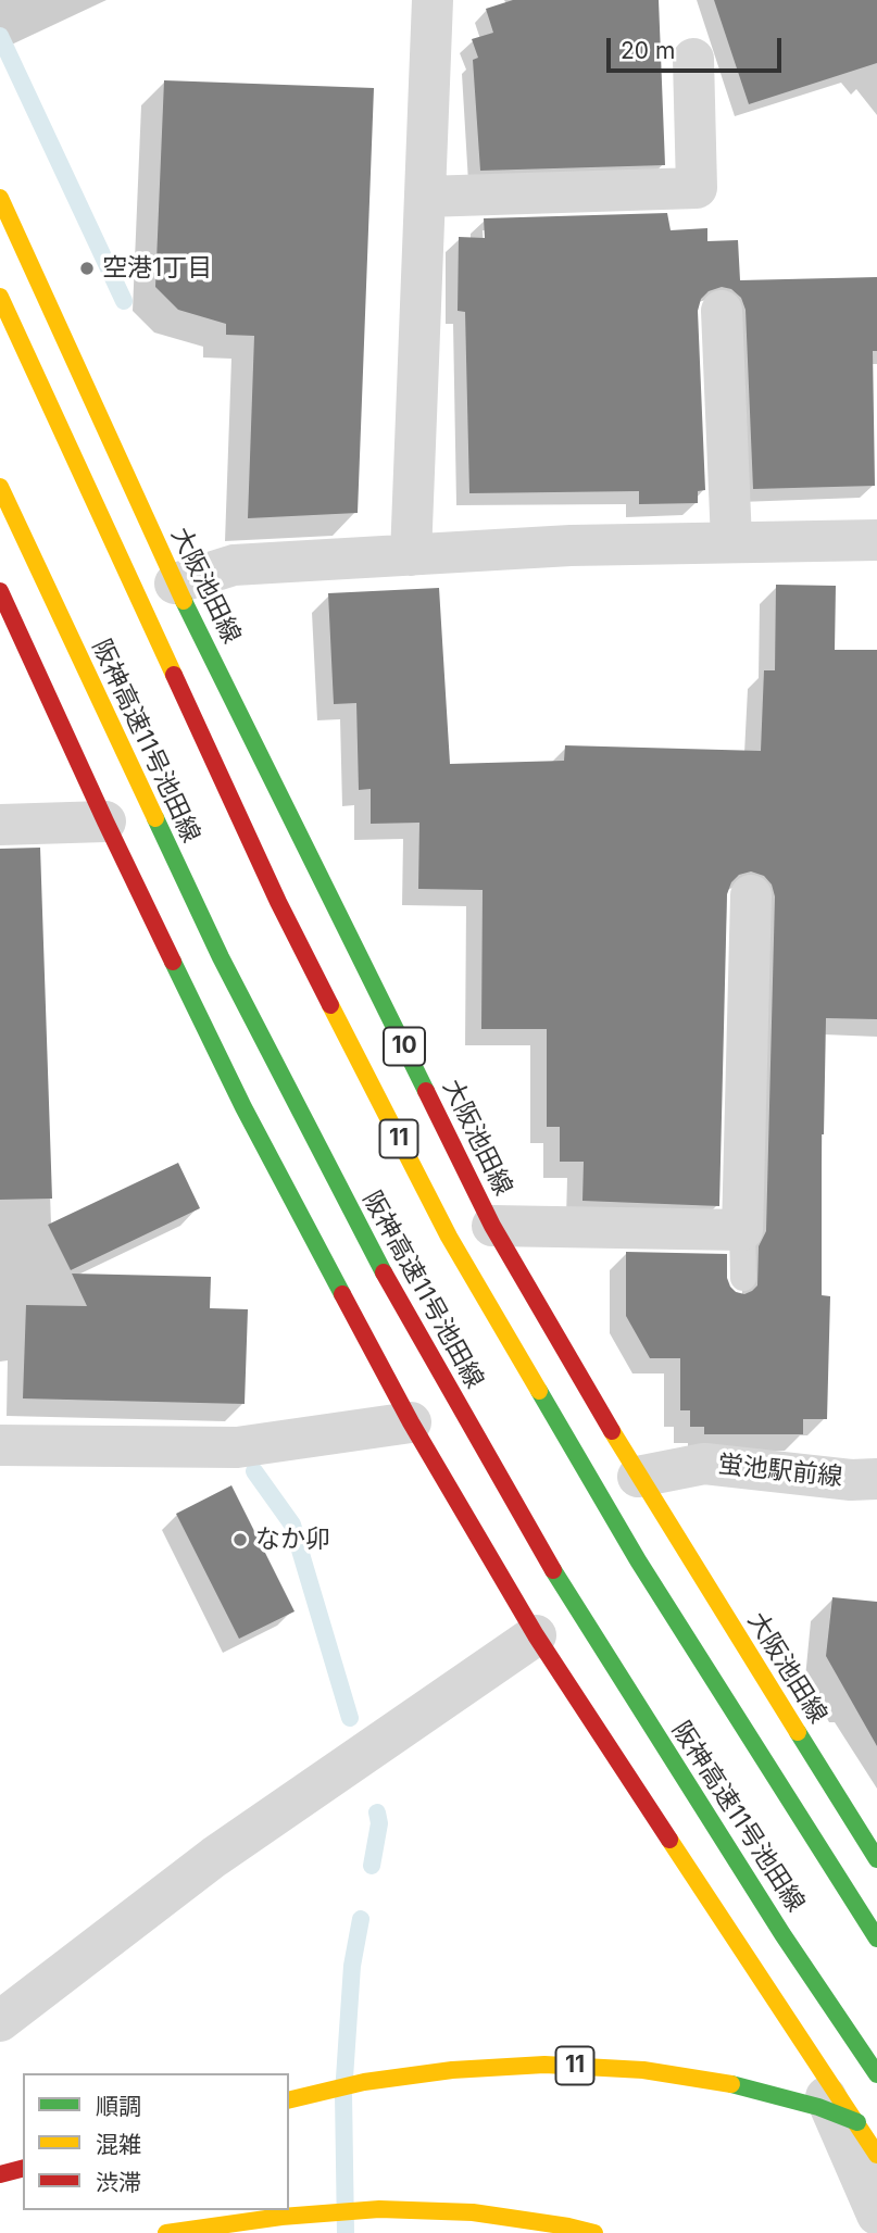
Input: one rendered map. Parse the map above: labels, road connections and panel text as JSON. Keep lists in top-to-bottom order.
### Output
{
  "streets": {
    "main road": [
      "大阪池田線",
      "阪神高速11号池田線",
      "10",
      "11"
    ],
    "street": ["蛍池駅前線"]
  },
  "crossings": [
    ["大阪池田線", "蛍池駅前線"]
  ],
  "places": ["空港1丁目", "なか卯"],
  "legend": ["順調", "混雑", "渋滞"],
  "scale_bar": "20 m"
}
